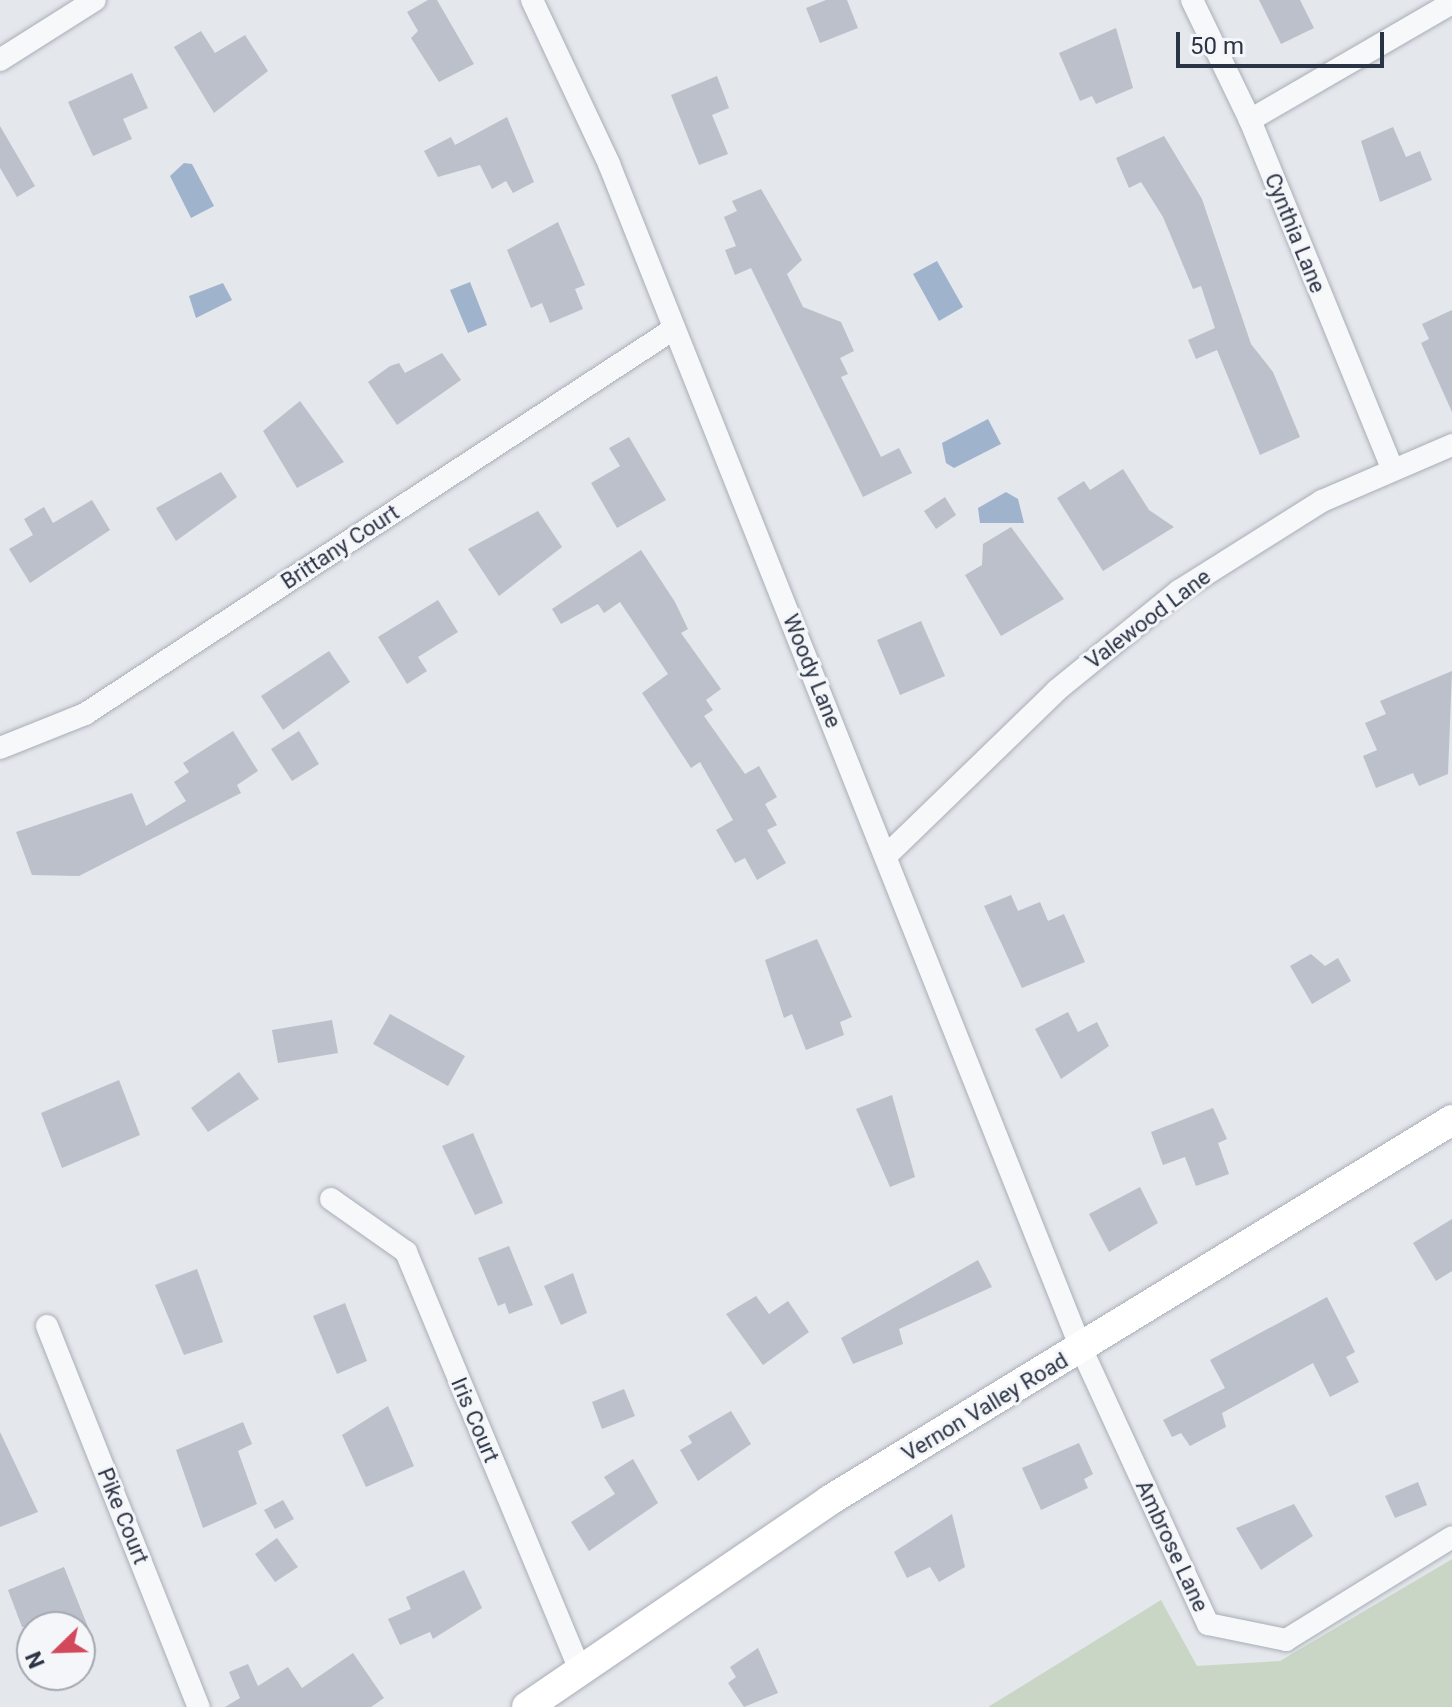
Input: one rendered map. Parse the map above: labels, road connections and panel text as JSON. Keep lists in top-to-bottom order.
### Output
{
  "streets": {
    "main road": ["Vernon Valley Road"],
    "street": [
      "Cynthia Lane",
      "Brittany Court",
      "Valewood Lane",
      "Woody Lane",
      "Iris Court",
      "Pike Court",
      "Ambrose Lane"
    ]
  },
  "crossings": [
    ["Cynthia Lane", "Valewood Lane"],
    ["Brittany Court", "Woody Lane"],
    ["Valewood Lane", "Woody Lane"],
    ["Woody Lane", "Vernon Valley Road"],
    ["Woody Lane", "Ambrose Lane"],
    ["Vernon Valley Road", "Iris Court"],
    ["Vernon Valley Road", "Ambrose Lane"]
  ],
  "scale_bar": "50 m",
  "north": "bottom left"
}
